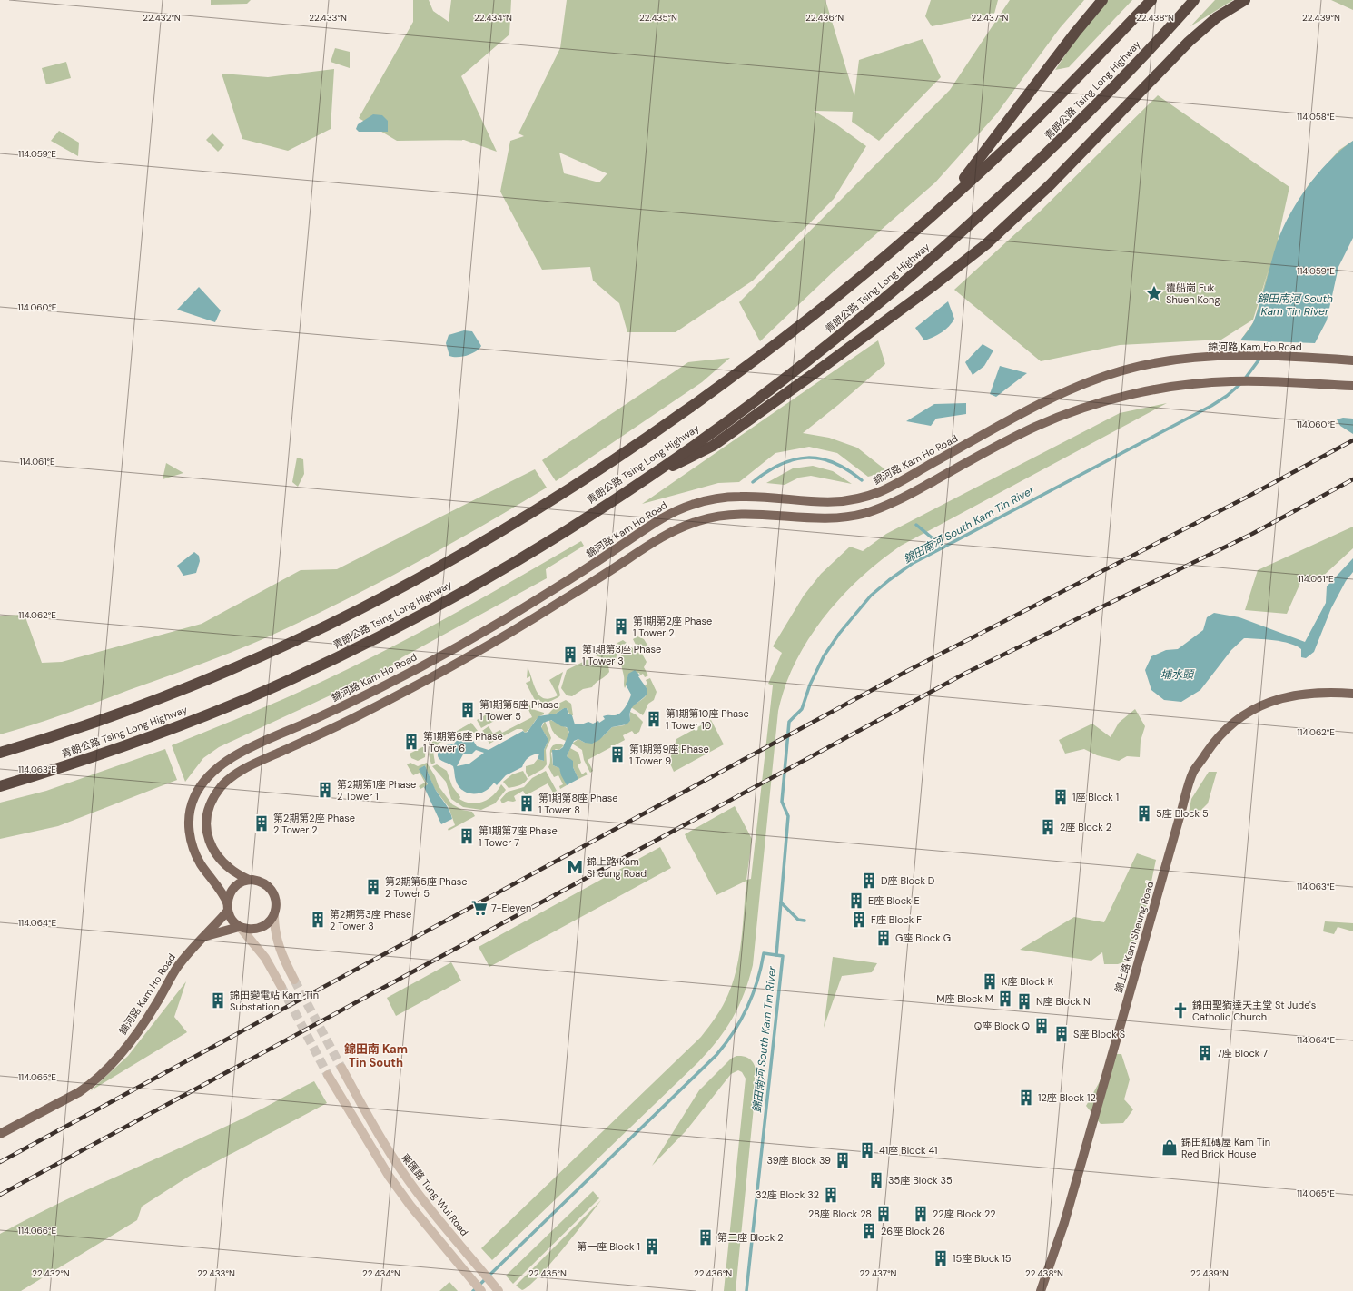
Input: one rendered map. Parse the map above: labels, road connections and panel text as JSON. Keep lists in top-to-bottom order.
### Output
{
  "streets": {
    "highway": ["青朗公路 Tsing Long Highway"],
    "main road": ["錦河路 Kam Ho Road", "錦上路 Kam Sheung Road"],
    "street": ["東匯路 Tung Wui Road"]
  },
  "districts": ["錦田南 Kam Tin South"],
  "water": ["錦田南河 South Kam Tin River", "埔水頭"],
  "places": {
    "place": ["覆船崗 Fuk Shuen Kong"],
    "building": [
      "第1期第2座 Phase 1 Tower 2",
      "第1期第3座 Phase 1 Tower 3",
      "第1期第5座 Phase 1 Tower 5",
      "第1期第10座 Phase 1 Tower 10",
      "第1期第6座 Phase 1 Tower 6",
      "第1期第9座 Phase 1 Tower 9",
      "第2期第1座 Phase 2 Tower 1",
      "1座 Block 1",
      "第1期第8座 Phase 1 Tower 8",
      "5座 Block 5",
      "第2期第2座 Phase 2 Tower 2",
      "2座 Block 2",
      "第1期第7座 Phase 1 Tower 7",
      "D座 Block D",
      "第2期第5座 Phase 2 Tower 5",
      "E座 Block E",
      "第2期第3座 Phase 2 Tower 3",
      "F座 Block F",
      "G座 Block G",
      "K座 Block K",
      "M座 Block M",
      "錦田變電站 Kam Tin Substation",
      "N座 Block N",
      "Q座 Block Q",
      "S座 Block S",
      "7座 Block 7",
      "12座 Block 12",
      "41座 Block 41",
      "39座 Block 39",
      "35座 Block 35",
      "32座 Block 32",
      "28座 Block 28",
      "22座 Block 22",
      "26座 Block 26",
      "第二座 Block 2",
      "第一座 Block 1",
      "15座 Block 15"
    ],
    "metro station": ["錦上路 Kam Sheung Road"],
    "supermarket": ["7-Eleven"],
    "church": ["錦田聖猶達天主堂 St Jude's Catholic Church"],
    "shop": ["錦田紅磚屋 Kam Tin Red Brick House"]
  },
  "coordinates": [
    "22.432°N",
    "22.433°N",
    "22.434°N",
    "22.435°N",
    "22.436°N",
    "22.437°N",
    "22.438°N",
    "22.439°N",
    "114.058°E",
    "114.059°E",
    "114.060°E",
    "114.061°E",
    "114.062°E",
    "114.063°E",
    "114.064°E",
    "114.065°E",
    "114.066°E"
  ]
}
